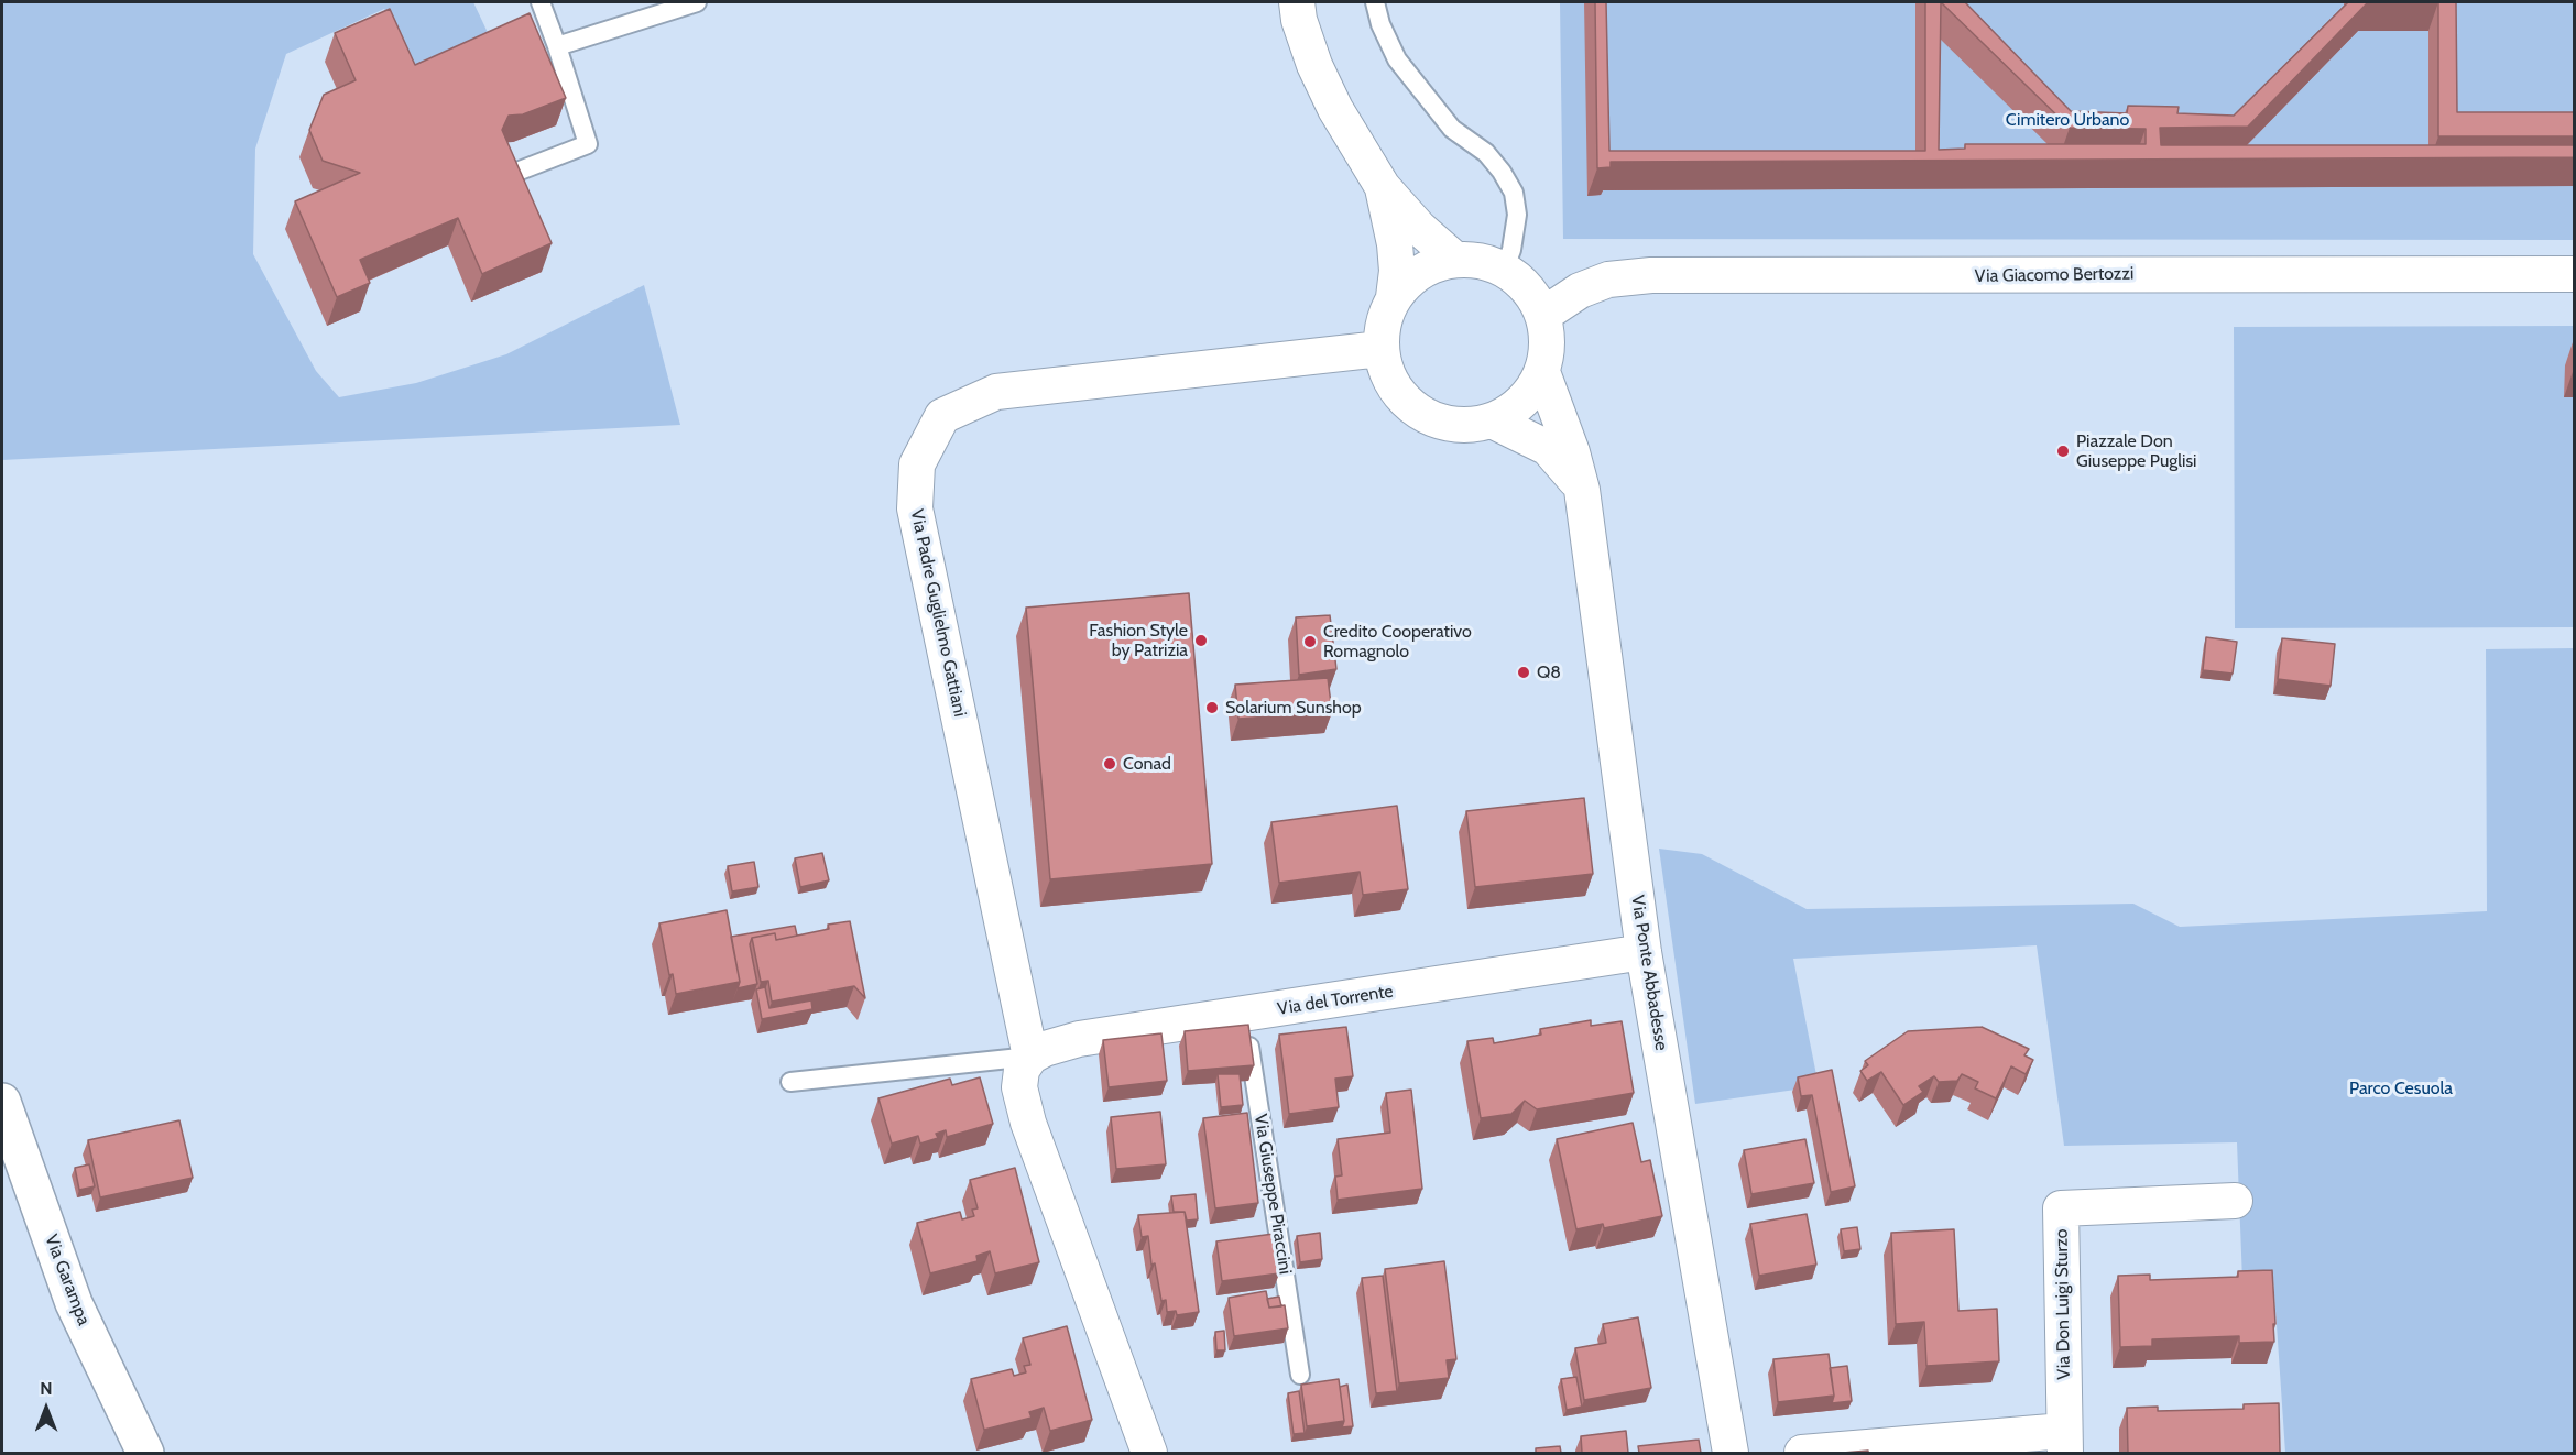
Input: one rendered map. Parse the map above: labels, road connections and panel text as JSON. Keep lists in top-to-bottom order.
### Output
{
  "streets": {
    "street": [
      "Via Giacomo Bertozzi",
      "Via Padre Guglielmo Gattiani",
      "Via Ponte Abbadesse",
      "Via del Torrente",
      "Via Garampa",
      "Via Don Luigi Sturzo"
    ],
    "lane": ["Via Giuseppe Piraccini"]
  },
  "crossings": [
    ["Via Giacomo Bertozzi", "Via Padre Guglielmo Gattiani"],
    ["Via Giacomo Bertozzi", "Via Ponte Abbadesse"],
    ["Via Padre Guglielmo Gattiani", "Via Ponte Abbadesse"],
    ["Via Padre Guglielmo Gattiani", "Via del Torrente"],
    ["Via Ponte Abbadesse", "Via del Torrente"],
    ["Via del Torrente", "Via Giuseppe Piraccini"]
  ],
  "parks": ["Cimitero Urbano", "Parco Cesuola"],
  "places": [
    "Piazzale Don Giuseppe Puglisi",
    "Fashion Style by Patrizia",
    "Credito Cooperativo Romagnolo",
    "Q8",
    "Solarium Sunshop",
    "Conad"
  ],
  "north": "top"
}
